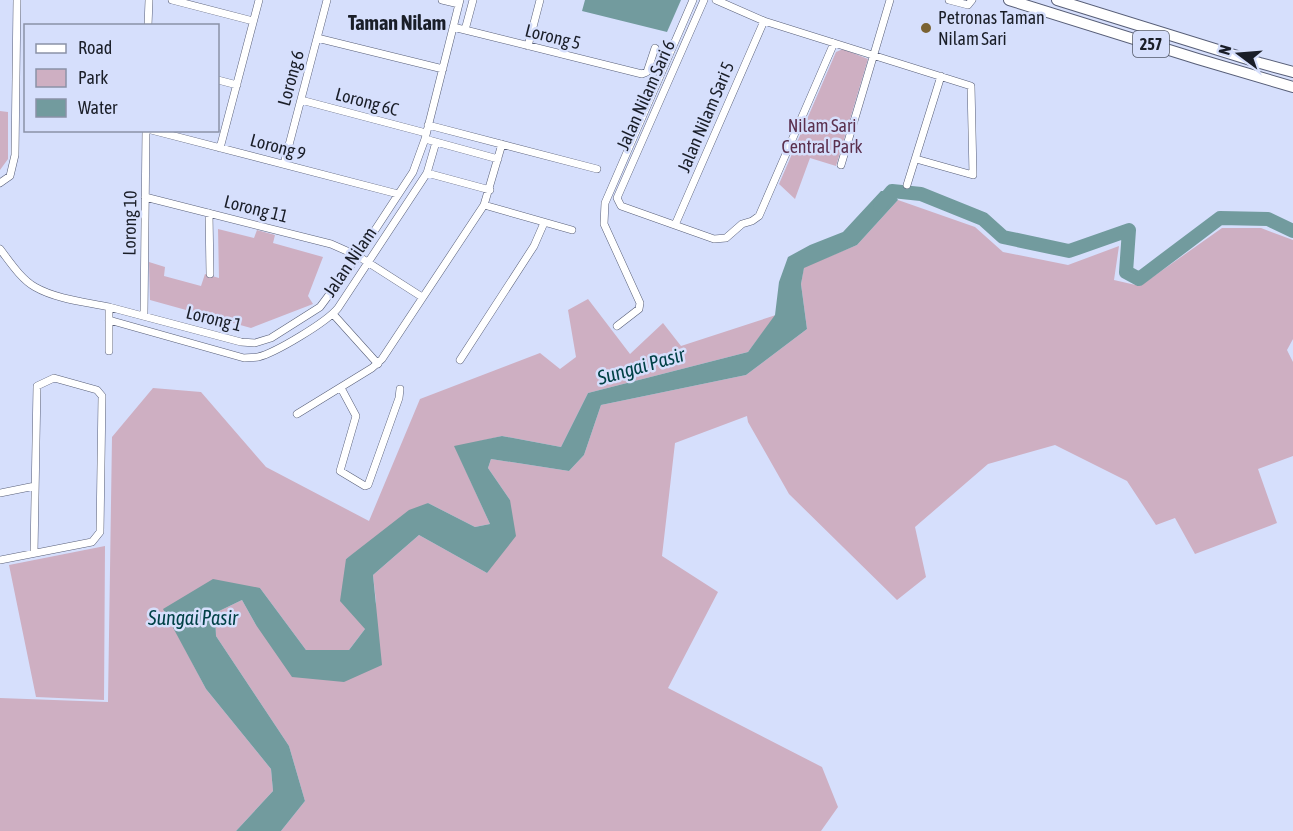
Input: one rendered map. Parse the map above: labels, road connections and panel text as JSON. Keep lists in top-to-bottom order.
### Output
{
  "streets": {
    "highway": ["257"],
    "street": [
      "Lorong 5",
      "Lorong 6",
      "Jalan Nilam Sari 6",
      "Lorong 6C",
      "Jalan Nilam Sari 5",
      "Lorong 9",
      "Lorong 11",
      "Lorong 10",
      "Jalan Nilam",
      "Lorong 1"
    ]
  },
  "crossings": [
    ["Lorong 5", "Jalan Nilam"],
    ["Lorong 6", "Lorong 6C"],
    ["Lorong 6", "Lorong 9"],
    ["Jalan Nilam Sari 6", "Jalan Nilam Sari 5"],
    ["Lorong 6C", "Jalan Nilam"],
    ["Lorong 9", "Jalan Nilam"],
    ["Lorong 11", "Lorong 10"],
    ["Lorong 11", "Jalan Nilam"],
    ["Lorong 11", "Lorong 1"],
    ["Lorong 10", "Lorong 1"],
    ["Jalan Nilam", "Lorong 1"]
  ],
  "districts": ["Taman Nilam"],
  "water": ["Sungai Pasir"],
  "parks": ["Nilam Sari Central Park"],
  "places": ["Petronas Taman Nilam Sari"],
  "legend": ["Road", "Park", "Water"],
  "north": "left"
}
